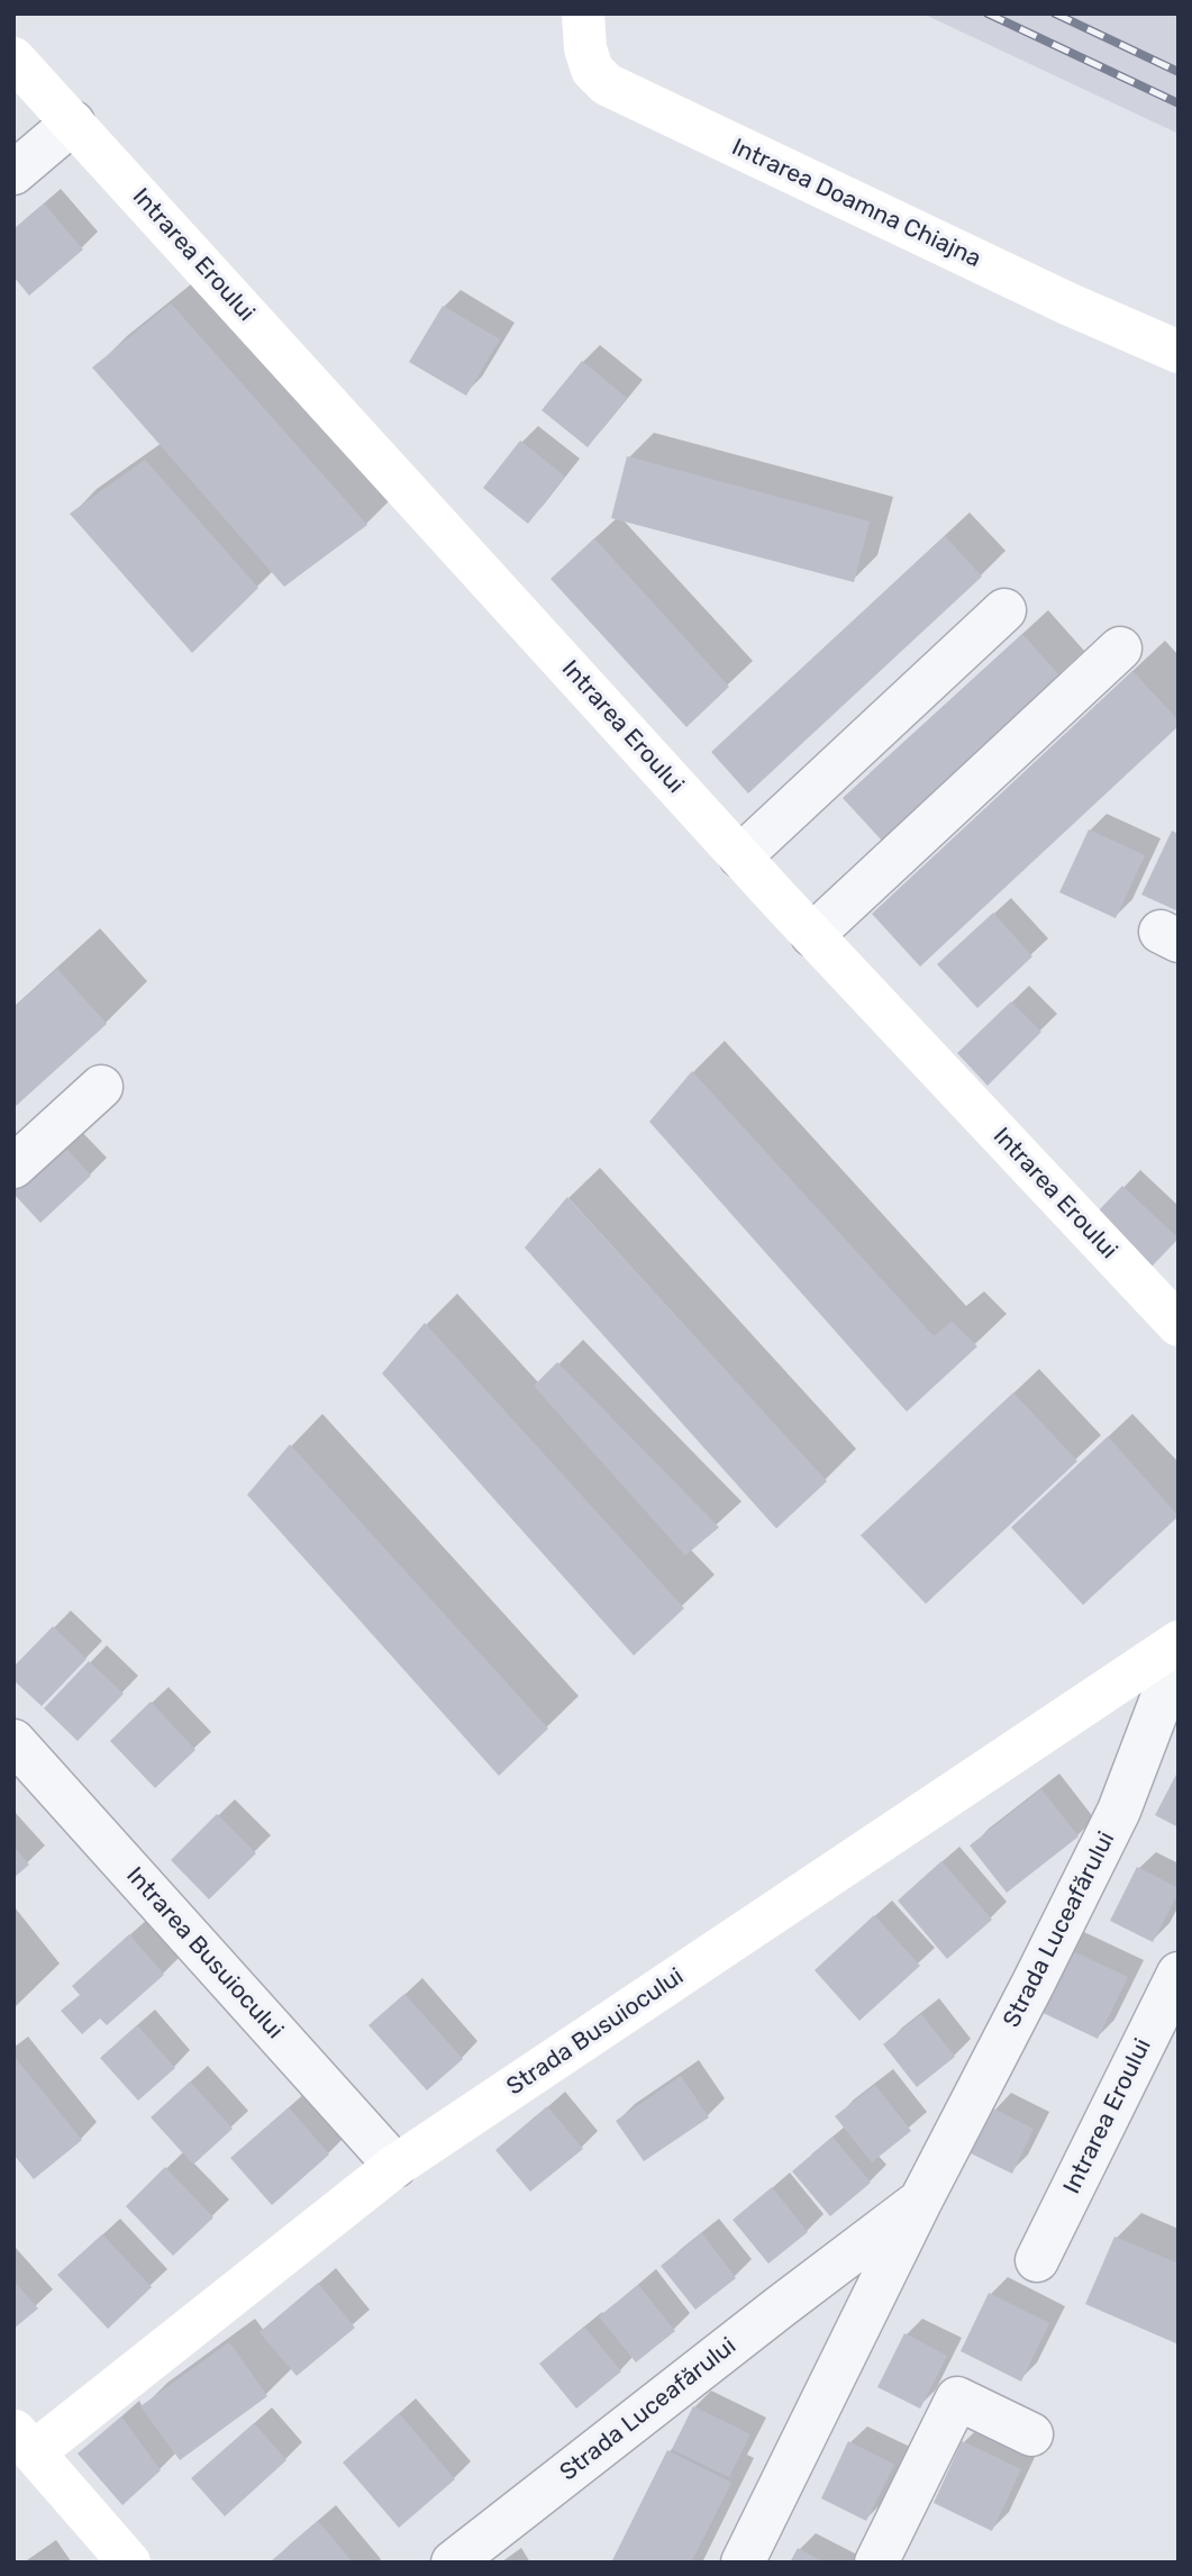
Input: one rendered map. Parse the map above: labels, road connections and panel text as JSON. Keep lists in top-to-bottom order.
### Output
{
  "streets": {
    "street": [
      "Intrarea Doamna Chiajna",
      "Intrarea Eroului",
      "Strada Luceafărului",
      "Intrarea Busuiocului",
      "Strada Busuiocului"
    ]
  },
  "crossings": [
    ["Intrarea Busuiocului", "Strada Busuiocului"]
  ]
}
